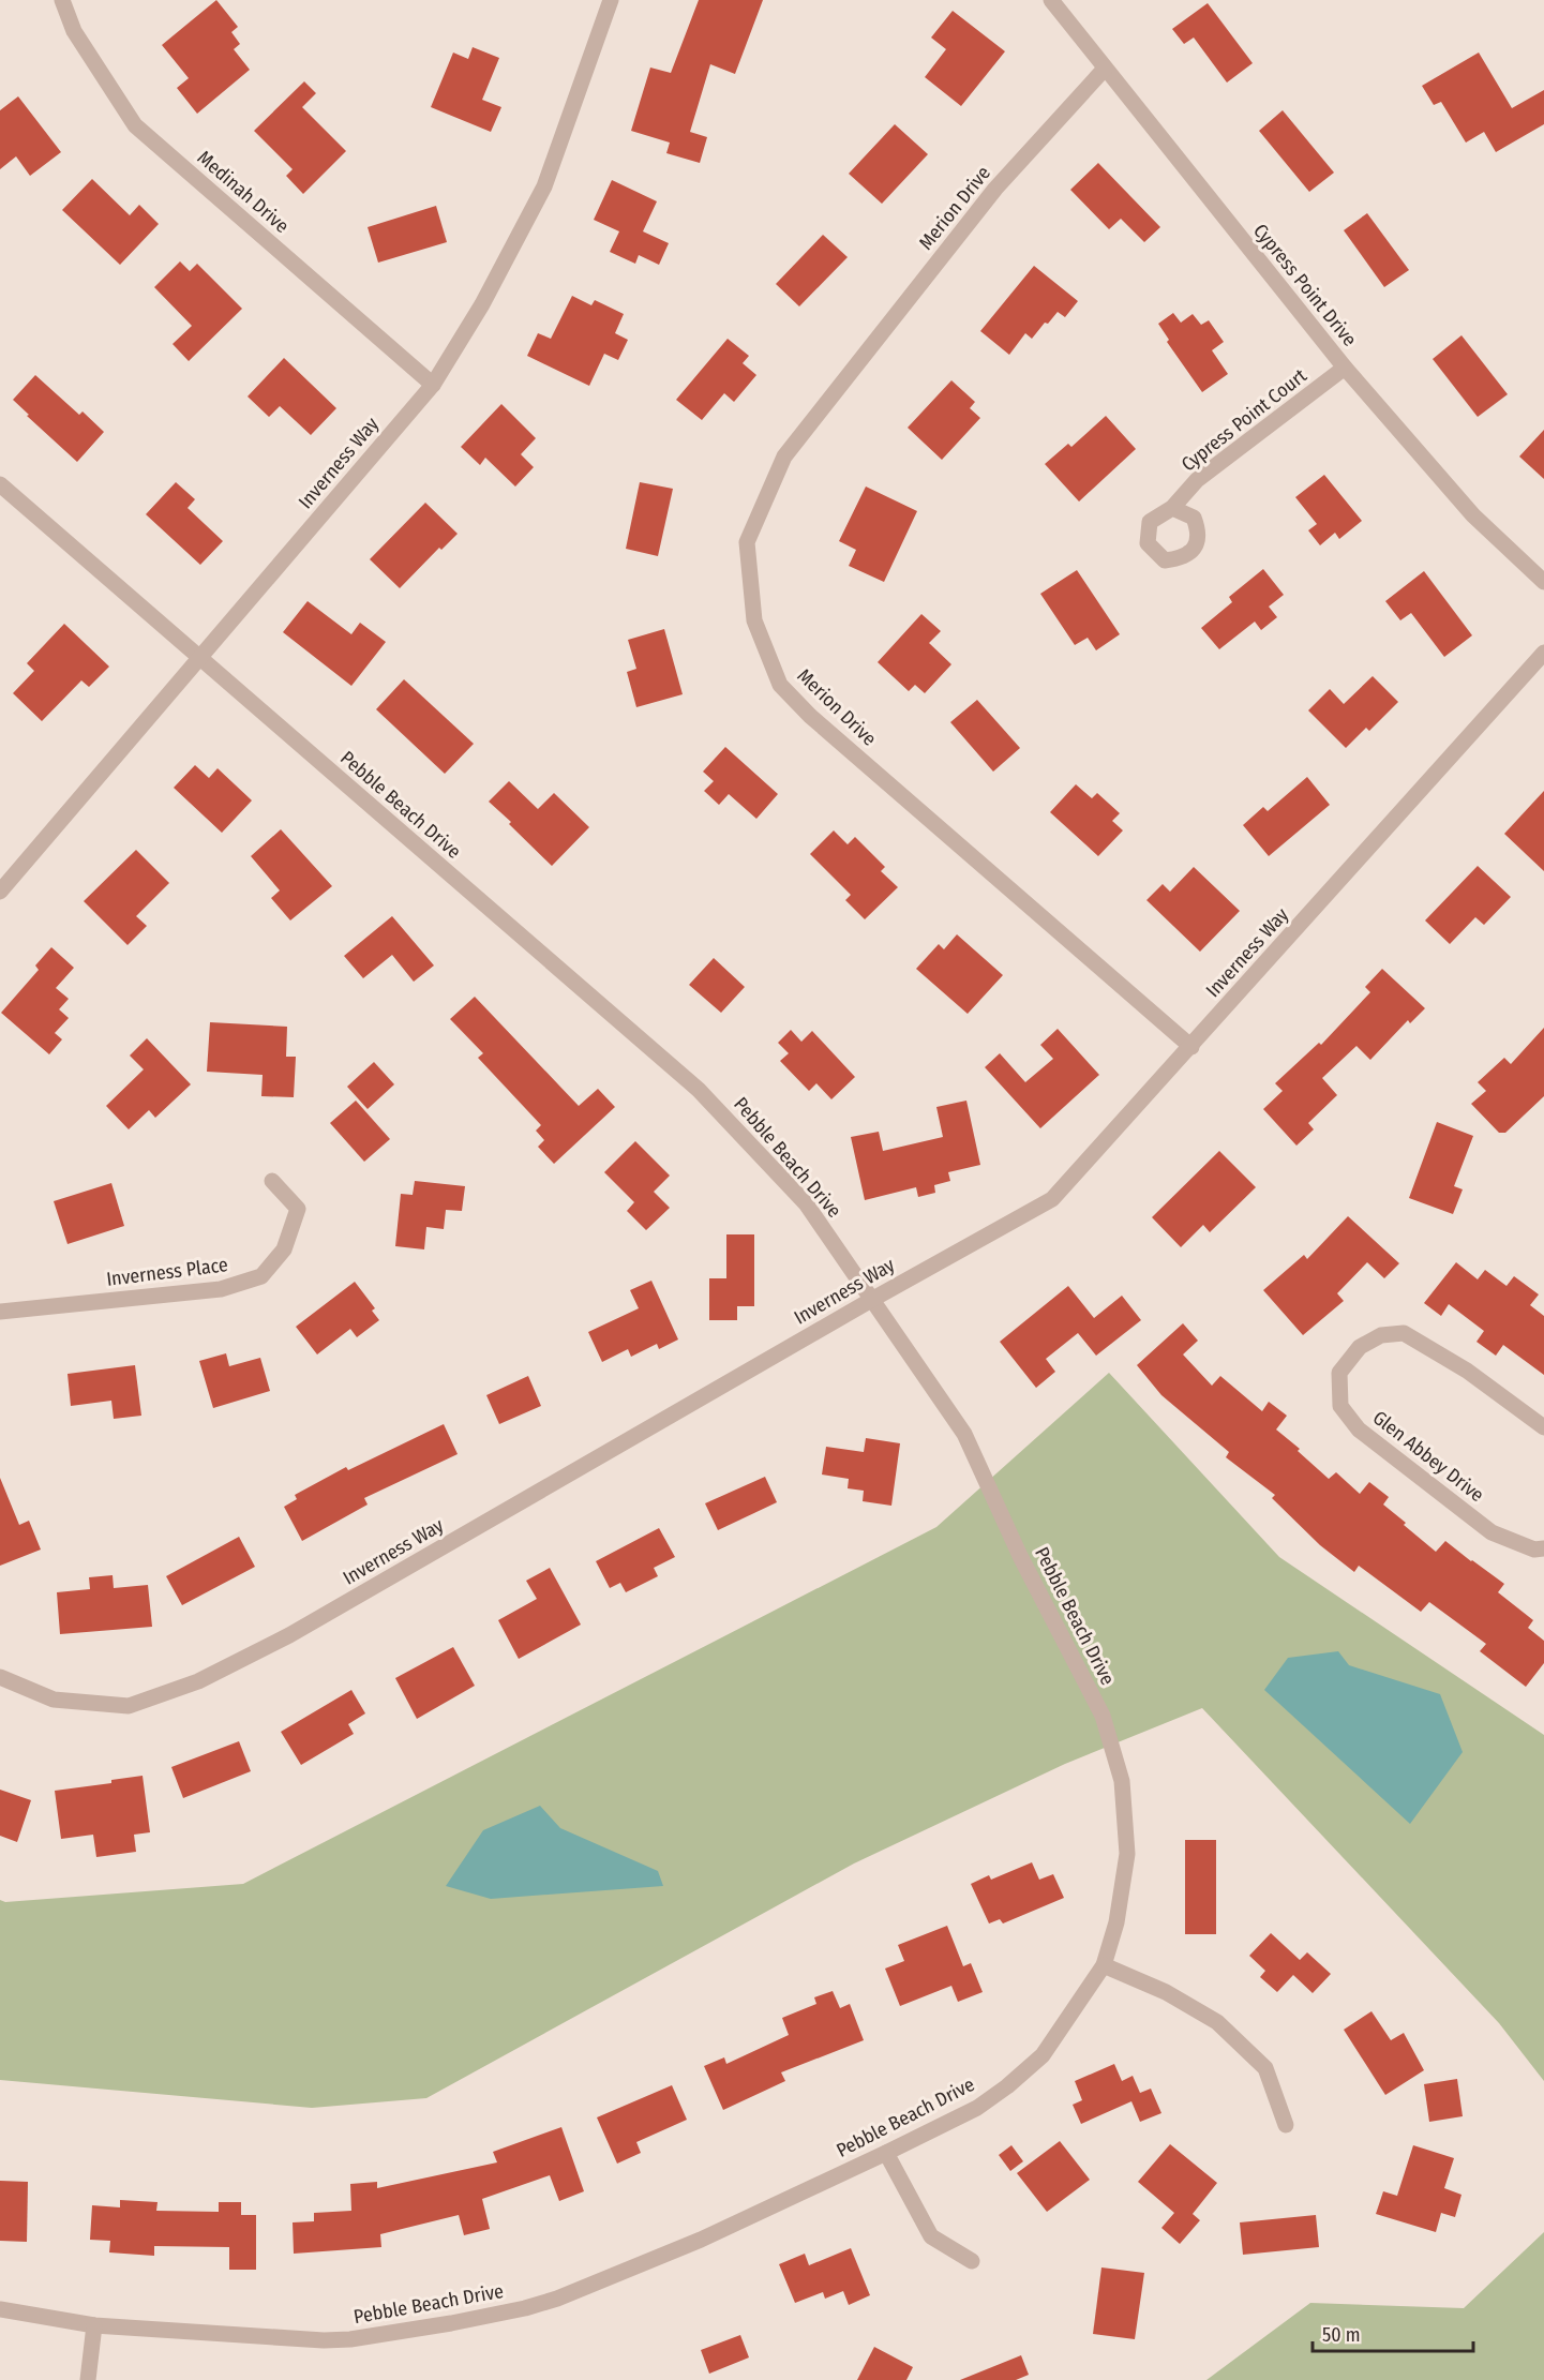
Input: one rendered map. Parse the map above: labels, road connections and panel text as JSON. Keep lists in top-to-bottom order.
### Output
{
  "streets": {
    "street": [
      "Medinah Drive",
      "Merion Drive",
      "Cypress Point Drive",
      "Cypress Point Court",
      "Inverness Way",
      "Pebble Beach Drive",
      "Inverness Place",
      "Glen Abbey Drive"
    ]
  },
  "crossings": [
    ["Medinah Drive", "Inverness Way"],
    ["Merion Drive", "Cypress Point Drive"],
    ["Merion Drive", "Inverness Way"],
    ["Cypress Point Drive", "Cypress Point Court"],
    ["Inverness Way", "Pebble Beach Drive"]
  ],
  "scale_bar": "50 m"
}
